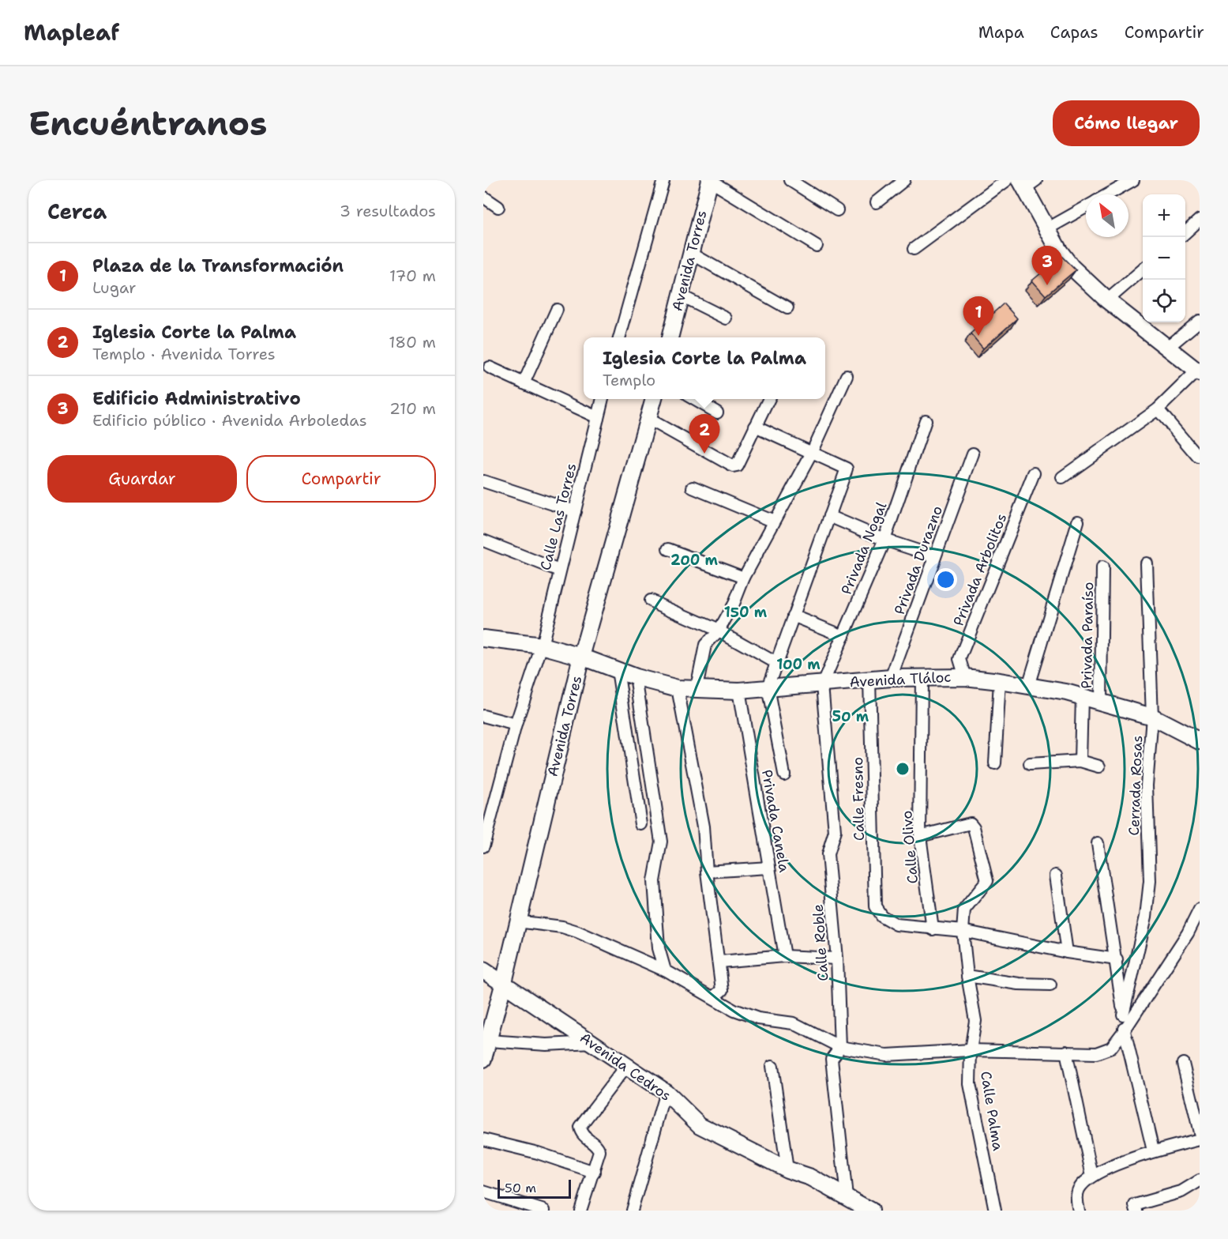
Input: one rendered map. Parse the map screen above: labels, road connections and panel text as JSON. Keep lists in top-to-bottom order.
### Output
{
  "streets": {
    "main road": ["Avenida Torres", "Avenida Tláloc", "Avenida Cedros"],
    "street": [
      "Calle Las Torres",
      "Privada Nogal",
      "Privada Durazno",
      "Privada Arbolitos",
      "Privada Paraíso",
      "Cerrada Rosas",
      "Calle Fresno",
      "Privada Canela",
      "Calle Olivo",
      "Calle Roble",
      "Calle Palma"
    ]
  },
  "crossings": [
    ["Avenida Torres", "Avenida Tláloc"],
    ["Avenida Torres", "Avenida Cedros"],
    ["Calle Las Torres", "Avenida Tláloc"],
    ["Privada Nogal", "Avenida Tláloc"],
    ["Privada Nogal", "Calle Roble"],
    ["Privada Durazno", "Avenida Tláloc"],
    ["Privada Arbolitos", "Avenida Tláloc"],
    ["Privada Paraíso", "Avenida Tláloc"],
    ["Avenida Tláloc", "Cerrada Rosas"],
    ["Avenida Tláloc", "Calle Fresno"],
    ["Avenida Tláloc", "Privada Canela"],
    ["Avenida Tláloc", "Calle Olivo"],
    ["Avenida Tláloc", "Calle Roble"],
    ["Calle Fresno", "Calle Olivo"],
    ["Calle Olivo", "Calle Palma"],
    ["Calle Roble", "Avenida Cedros"]
  ],
  "scale_bar": "50 m",
  "north": "top left",
  "page": {
    "header": "Mapleaf",
    "nav": ["Mapa", "Capas", "Compartir"],
    "buttons": [
      "Cómo llegar",
      ["Guardar", "Compartir"]
    ],
    "title": "Encuéntranos",
    "heading": ["Cerca", "3 resultados"],
    "map_buttons": ["+", "−"],
    "list": [
      {
        "mark": "1",
        "name": "Plaza de la Transformación",
        "note": "Lugar",
        "value": "170 m"
      },
      {
        "mark": "2",
        "name": "Iglesia Corte la Palma",
        "note": "Templo · Avenida Torres",
        "value": "180 m"
      },
      {
        "mark": "3",
        "name": "Edificio Administrativo",
        "note": "Edificio público · Avenida Arboledas",
        "value": "210 m"
      }
    ],
    "pins": ["3", "1", "2"],
    "popup": ["Iglesia Corte la Palma", "Templo"],
    "scale": "50 m"
  },
  "rings": [
    "200 m",
    "150 m",
    "100 m",
    "50 m"
  ]
}
